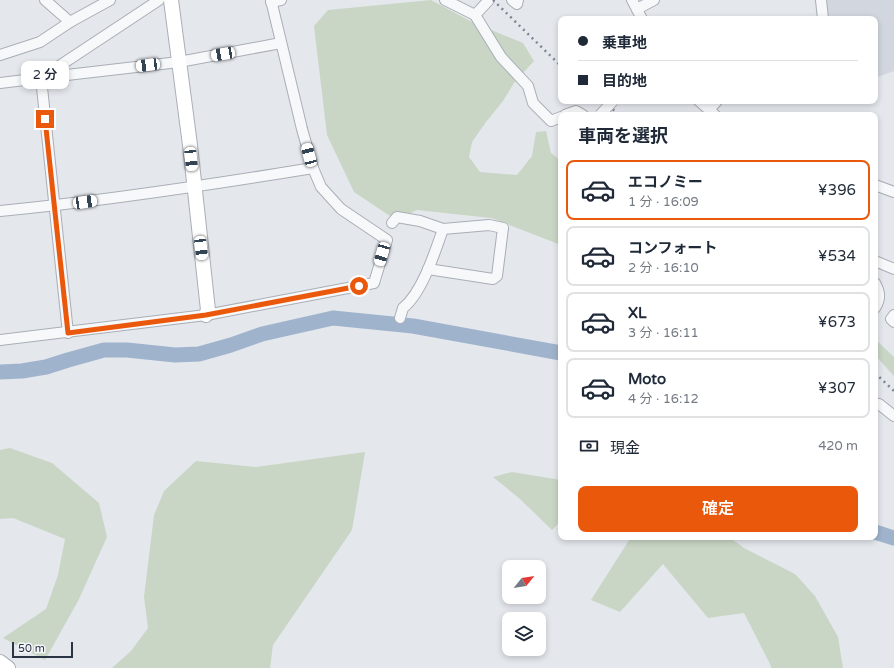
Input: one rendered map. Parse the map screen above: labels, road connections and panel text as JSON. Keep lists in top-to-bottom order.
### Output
{
  "scale_bar": "50 m",
  "north": "top right",
  "page": {
    "banner": ["乗車地", "目的地"],
    "bubble": "2 分",
    "heading": "車両を選択",
    "list": [
      {
        "name": "エコノミー",
        "note": "1 分 · 16:09",
        "value": "¥396"
      },
      {
        "name": "コンフォート",
        "note": "2 分 · 16:10",
        "value": "¥534"
      },
      {
        "name": "XL",
        "note": "3 分 · 16:11",
        "value": "¥673"
      },
      {
        "name": "Moto",
        "note": "4 分 · 16:12",
        "value": "¥307"
      }
    ],
    "pay": ["現金", "420 m"],
    "buttons": "確定",
    "scale": "50 m"
  }
}
